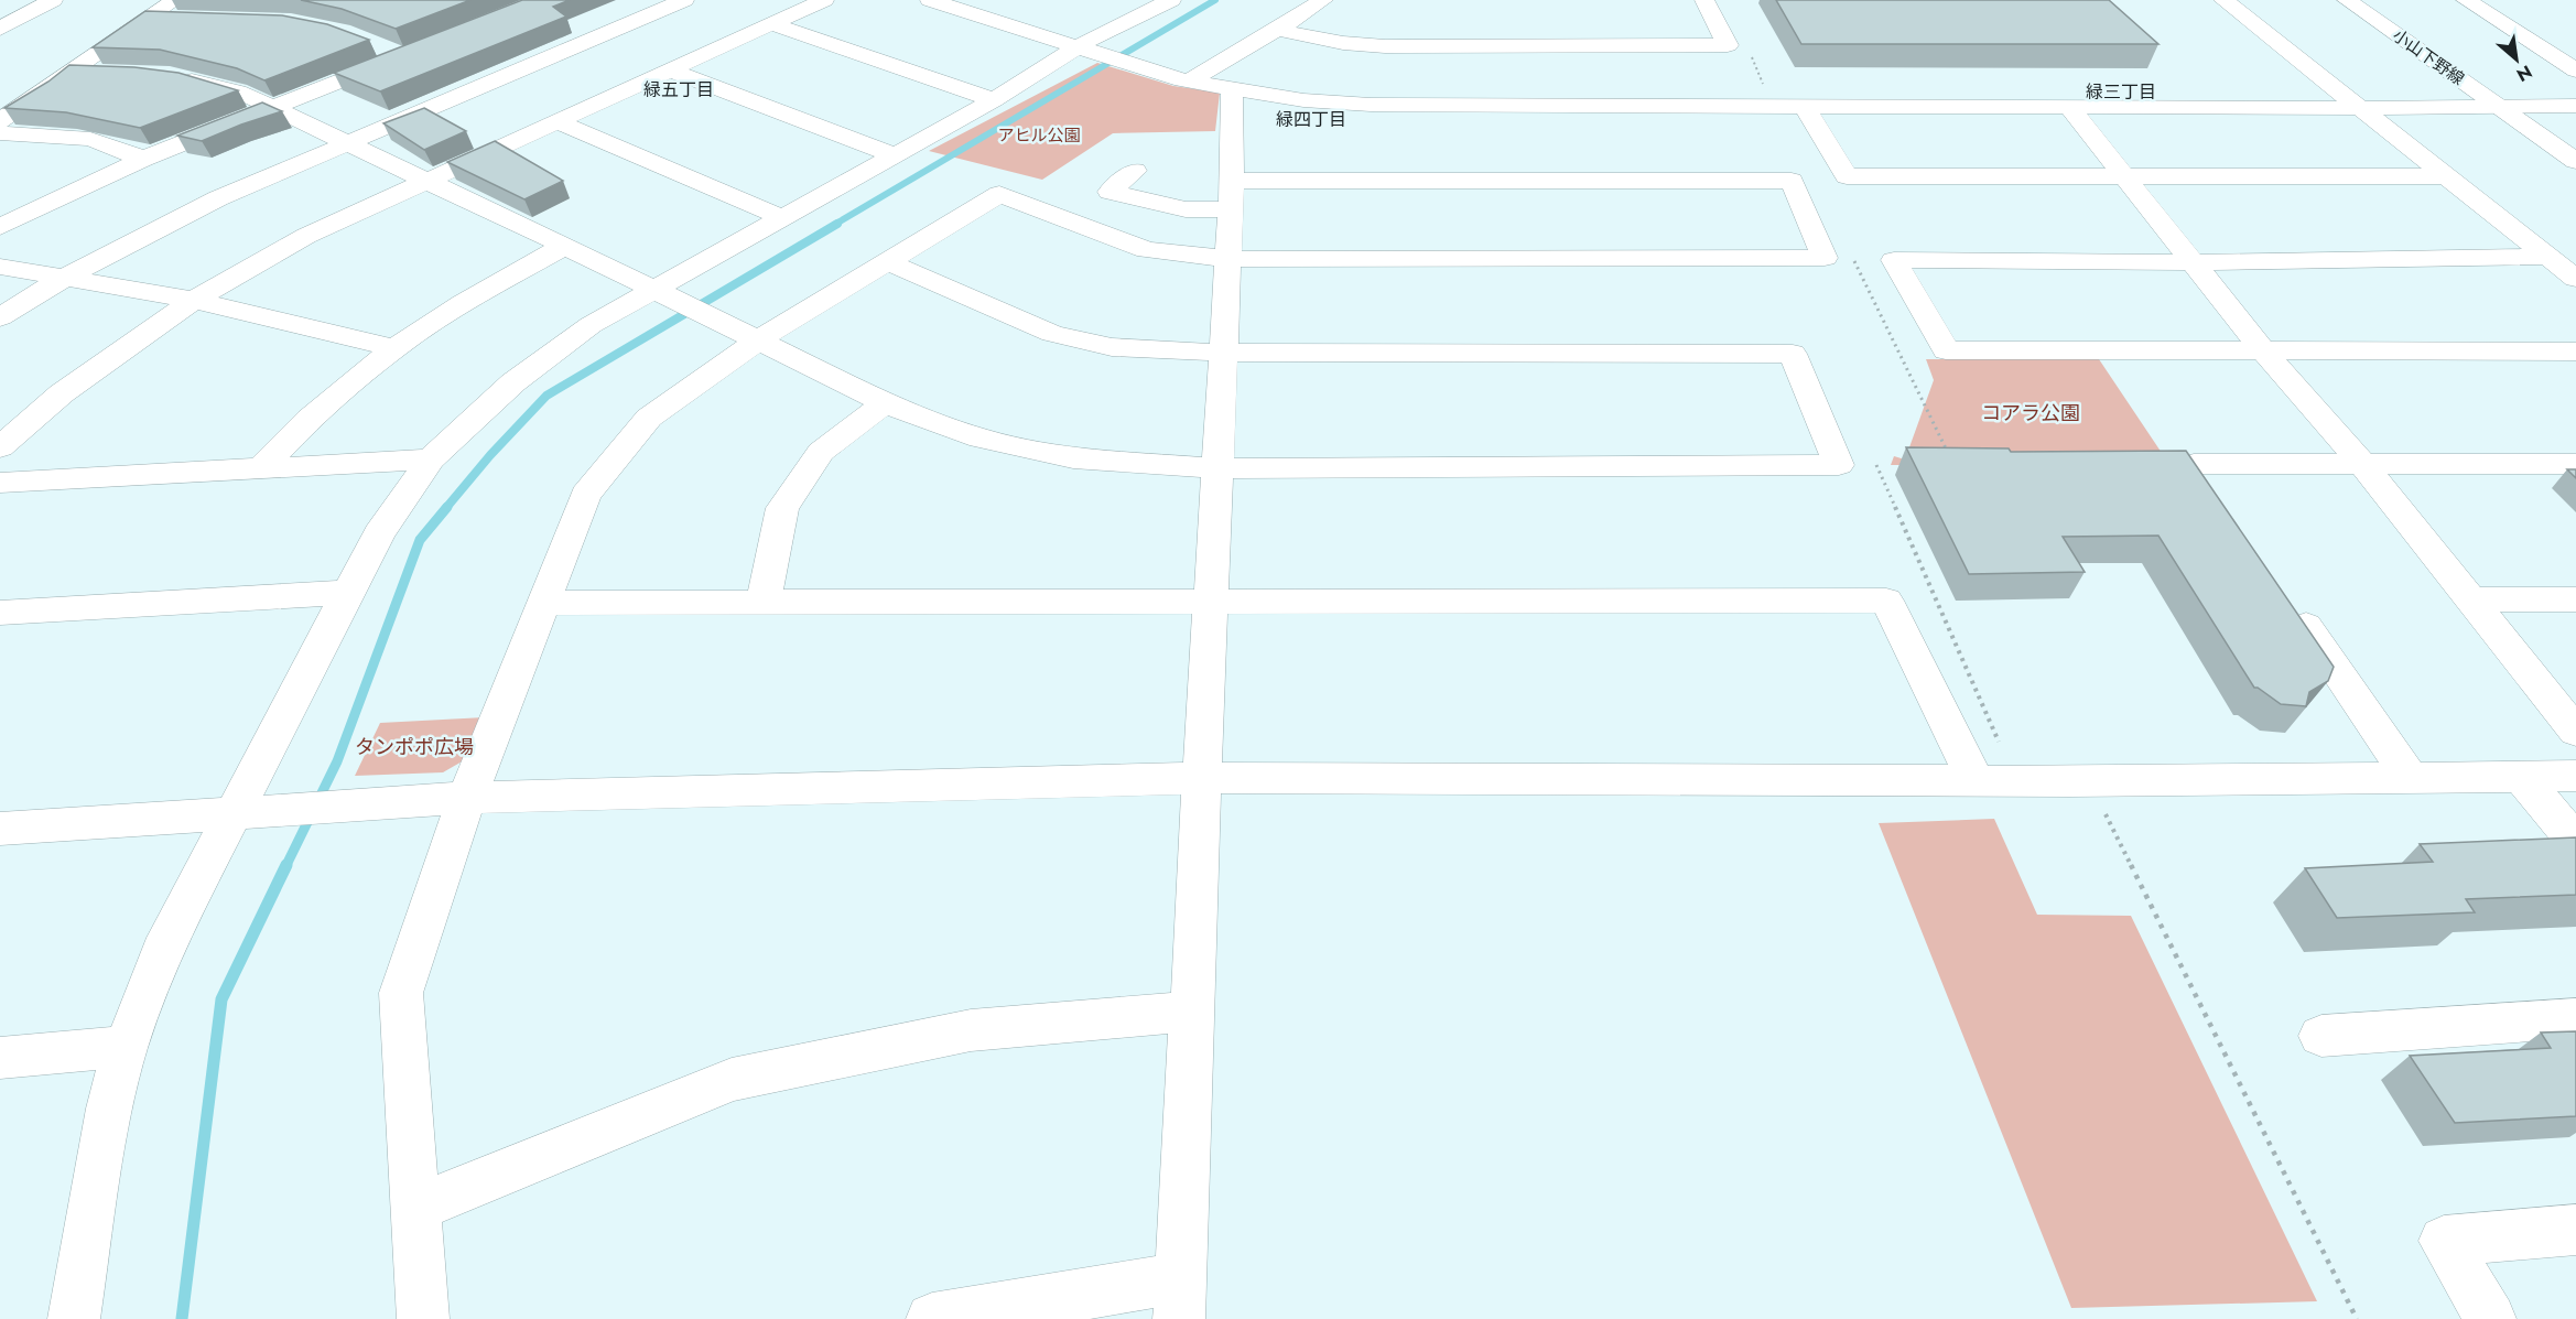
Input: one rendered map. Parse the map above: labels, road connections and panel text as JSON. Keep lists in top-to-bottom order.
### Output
{
  "streets": {
    "street": ["小山下野線"]
  },
  "districts": ["緑五丁目", "緑三丁目", "緑四丁目"],
  "parks": ["アヒル公園", "コアラ公園", "タンポポ広場"],
  "north": "bottom right"
}
